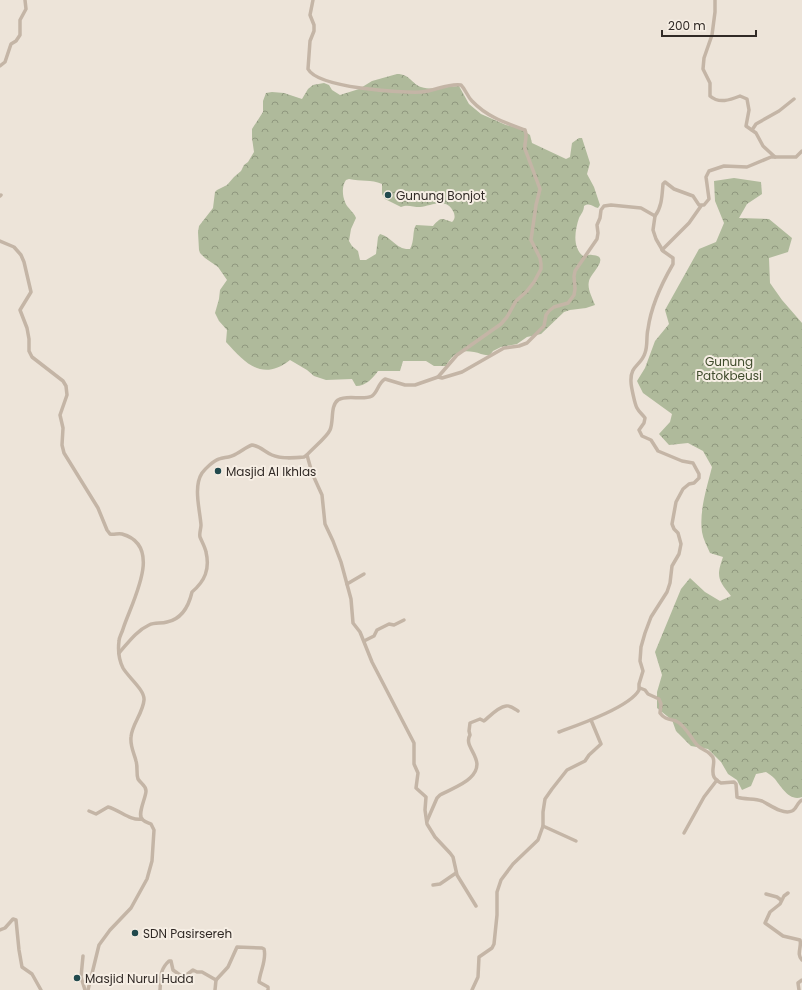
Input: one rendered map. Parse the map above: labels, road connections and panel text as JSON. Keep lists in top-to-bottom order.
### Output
{
  "parks": ["Gunung Patokbeusi"],
  "places": [
    "Gunung Bonjot",
    "Masjid Al Ikhlas",
    "SDN Pasirsereh",
    "Masjid Nurul Huda"
  ],
  "scale_bar": "200 m"
}
